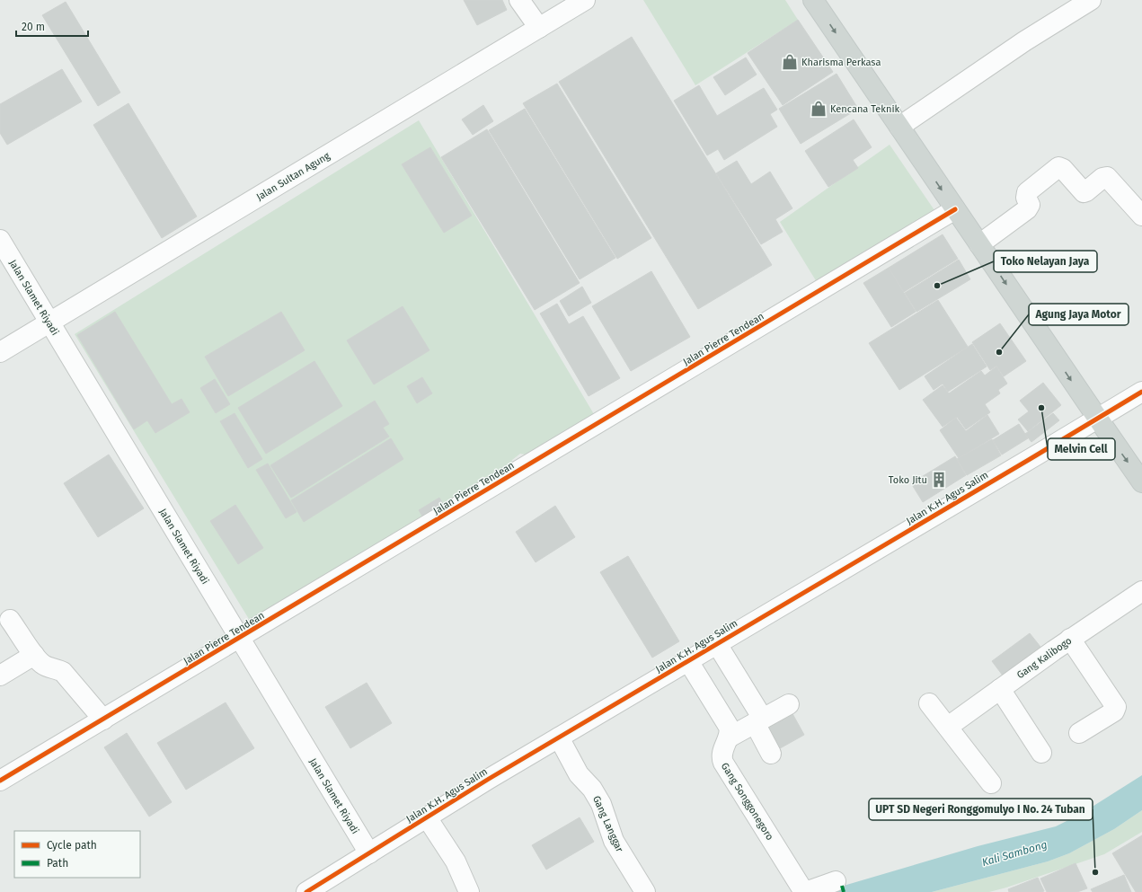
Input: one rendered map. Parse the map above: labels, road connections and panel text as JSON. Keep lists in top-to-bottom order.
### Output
{
  "streets": {
    "street": [
      "Jalan Sultan Agung",
      "Jalan Slamet Riyadi",
      "Jalan Pierre Tendean",
      "Jalan K.H. Agus Salim",
      "Gang Kalibogo",
      "Gang Songgonegoro",
      "Gang Langgar"
    ]
  },
  "crossings": [
    ["Jalan Sultan Agung", "Jalan Slamet Riyadi"],
    ["Jalan Slamet Riyadi", "Jalan Pierre Tendean"],
    ["Jalan Slamet Riyadi", "Jalan K.H. Agus Salim"],
    ["Jalan K.H. Agus Salim", "Gang Langgar"]
  ],
  "water": ["Kali Sambong"],
  "places": {
    "shop": ["Kharisma Perkasa", "Kencana Teknik"],
    "other": [
      "Toko Nelayan Jaya",
      "Agung Jaya Motor",
      "Melvin Cell",
      "UPT SD Negeri Ronggomulyo I No. 24 Tuban"
    ],
    "building": ["Toko Jitu"]
  },
  "legend": ["Cycle path", "Path"],
  "scale_bar": "20 m"
}
